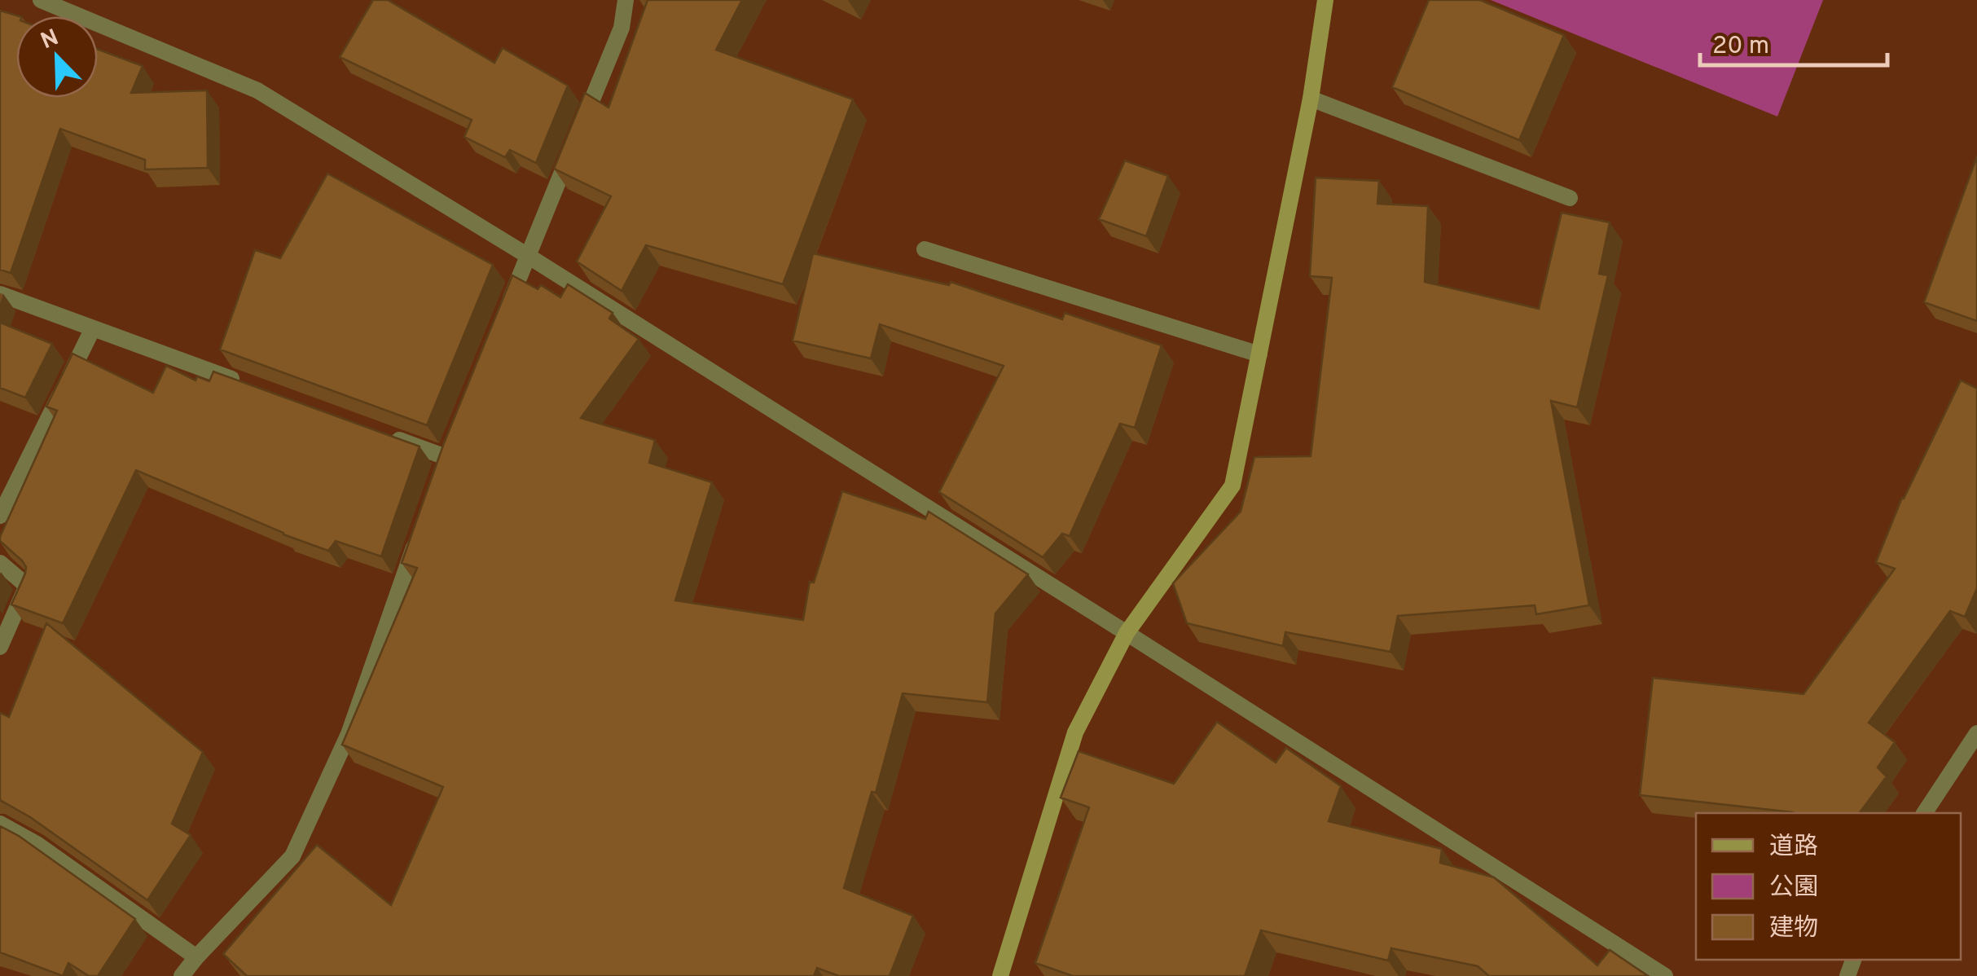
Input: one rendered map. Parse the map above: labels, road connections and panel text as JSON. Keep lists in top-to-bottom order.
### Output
{
  "legend": ["道路", "公園", "建物"],
  "scale_bar": "20 m",
  "north": "top left"
}
